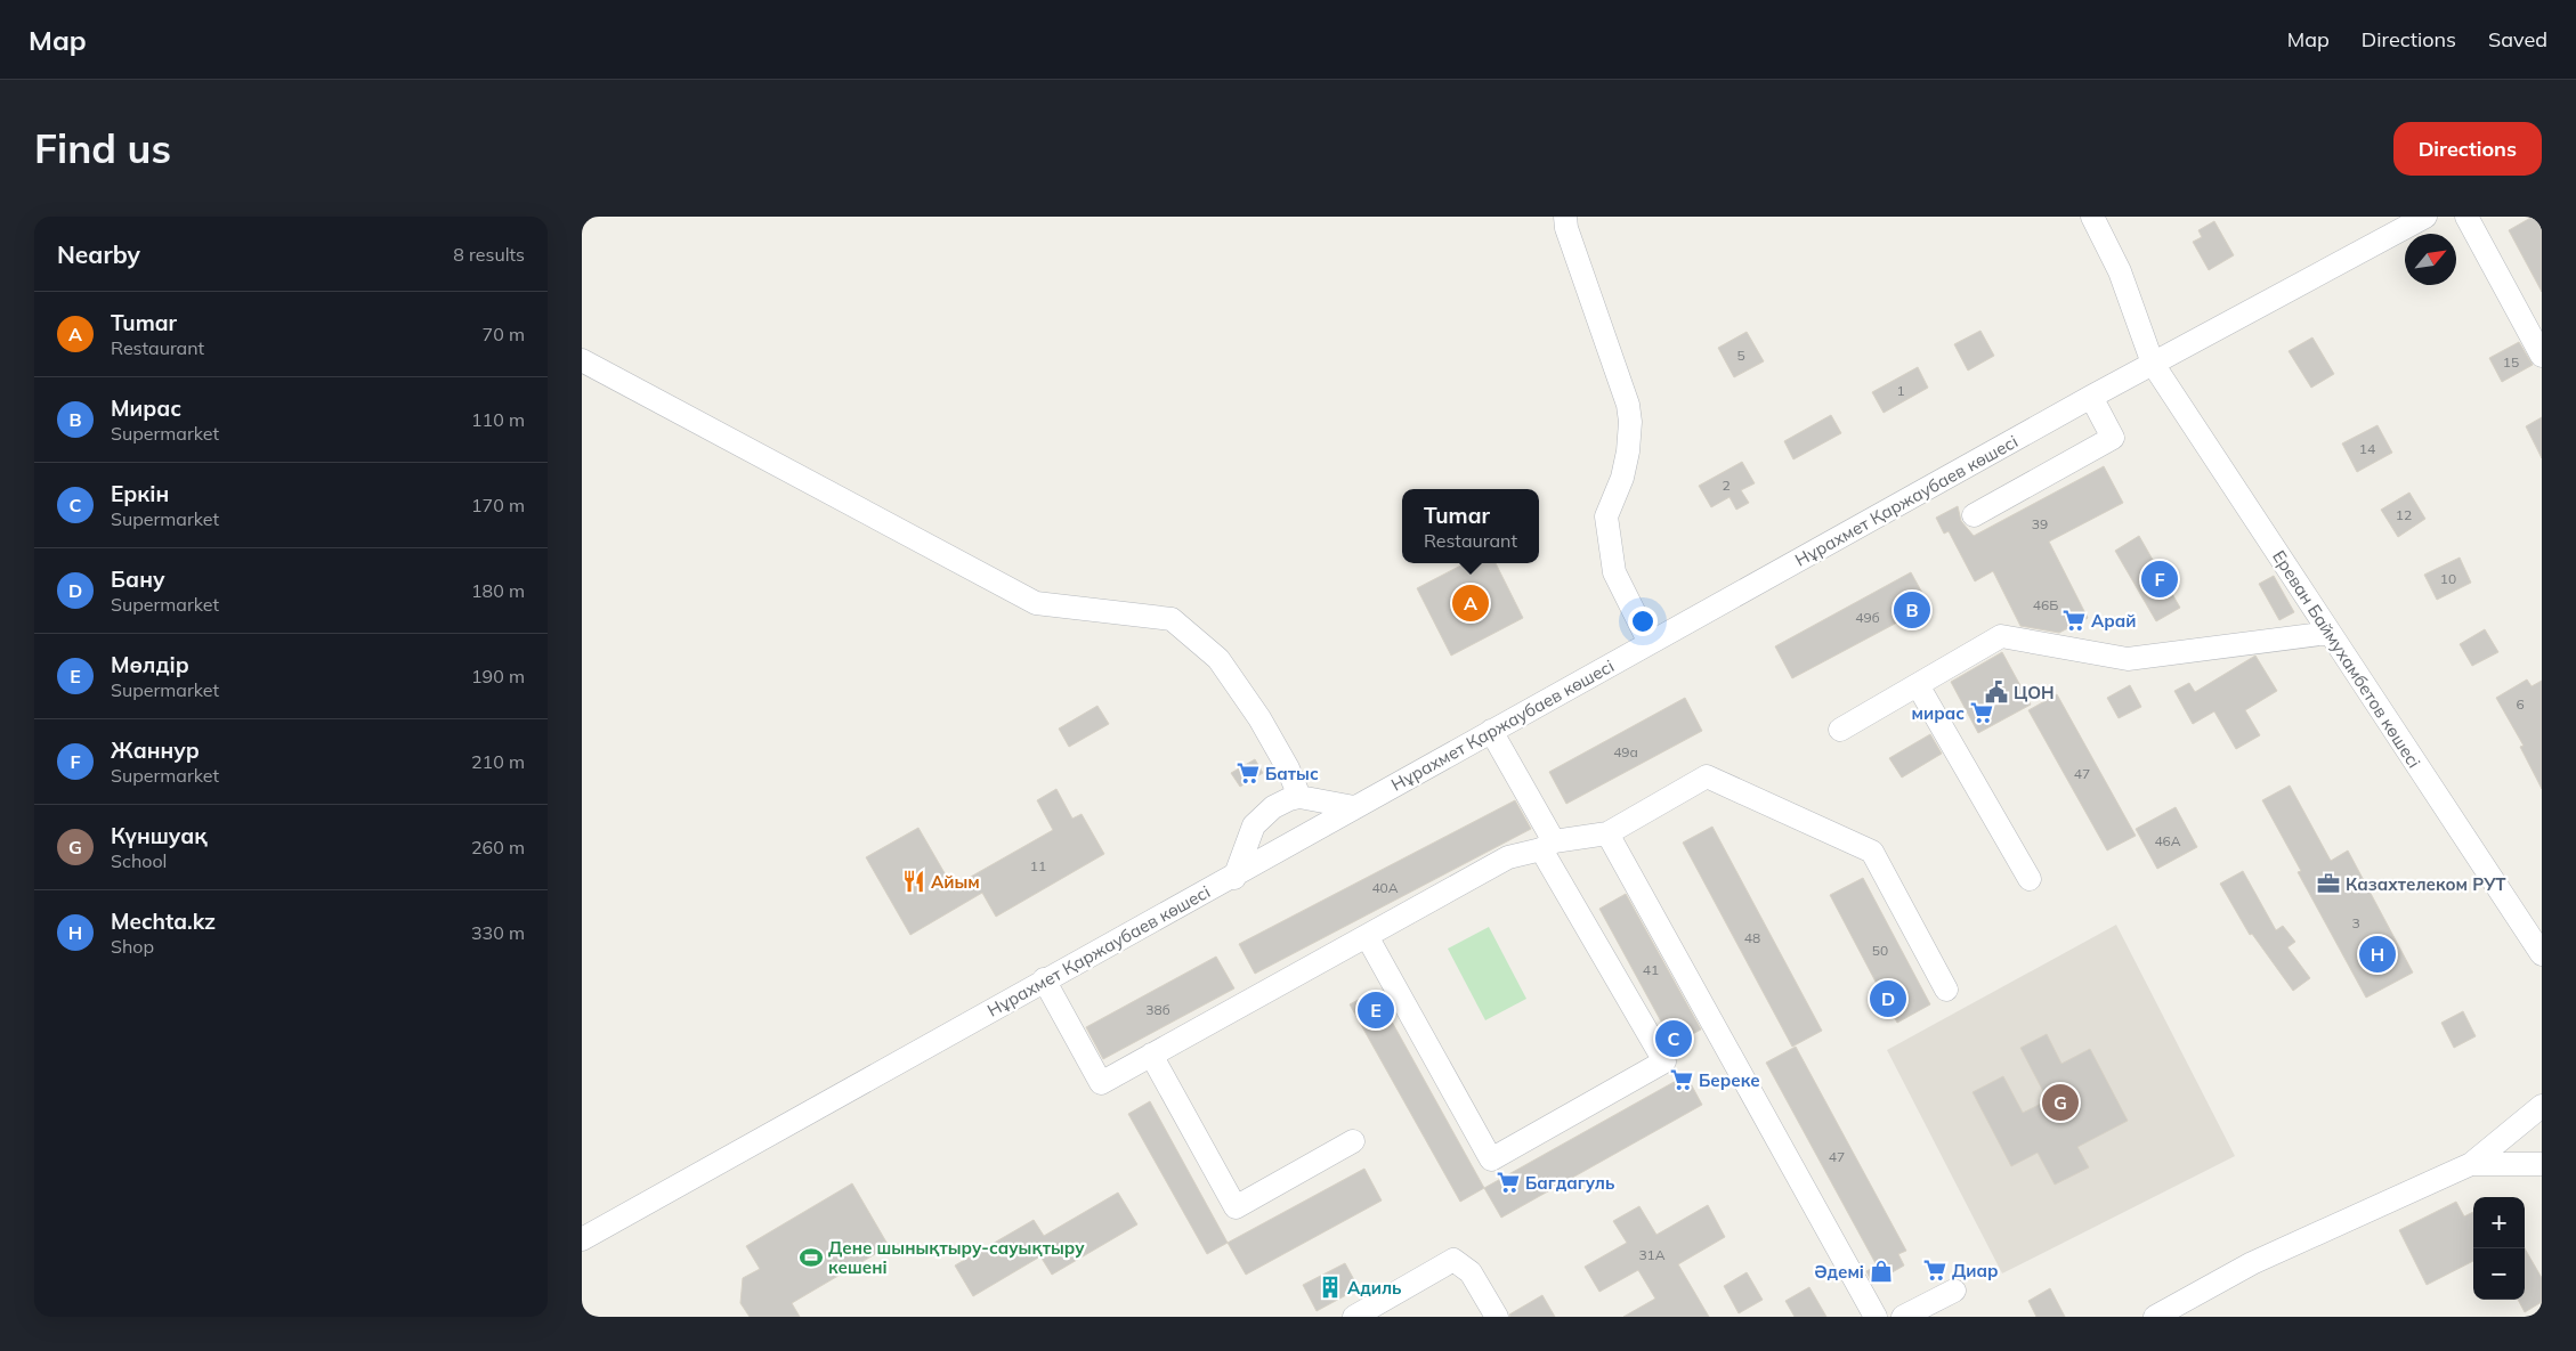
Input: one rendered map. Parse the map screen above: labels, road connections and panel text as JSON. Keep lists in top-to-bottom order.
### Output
{
  "streets": {
    "street": ["Нұрахмет Қаржаубаев көшесі", "Ереван Баймухамбетов көшесі"]
  },
  "crossings": [
    ["Нұрахмет Қаржаубаев көшесі", "Ереван Баймухамбетов көшесі"]
  ],
  "places": {
    "supermarket": [
      "Арай",
      "мирас",
      "Батыс",
      "Береке",
      "Багдагуль",
      "Диар"
    ],
    "public building": ["ЦОН"],
    "restaurant": ["Айым"],
    "office": ["Казахтелеком РУТ"],
    "sports": ["Дене шынықтыру-сауықтыру кешені"],
    "shop": ["Әдемі"],
    "building": ["Адиль"]
  },
  "house_numbers": [
    "5",
    "15",
    "1",
    "14",
    "2",
    "12",
    "39",
    "10",
    "46Б",
    "49б",
    "6",
    "49а",
    "47",
    "46А",
    "11",
    "40А",
    "3",
    "48",
    "50",
    "41",
    "38б",
    "47",
    "31А"
  ],
  "north": "top right",
  "page": {
    "header": "Map",
    "nav": ["Map", "Directions", "Saved"],
    "buttons": "Directions",
    "title": "Find us",
    "heading": ["Nearby", "8 results"],
    "list": [
      {
        "mark": "A",
        "name": "Tumar",
        "note": "Restaurant",
        "value": "70 m"
      },
      {
        "mark": "B",
        "name": "Мирас",
        "note": "Supermarket",
        "value": "110 m"
      },
      {
        "mark": "C",
        "name": "Еркін",
        "note": "Supermarket",
        "value": "170 m"
      },
      {
        "mark": "D",
        "name": "Бану",
        "note": "Supermarket",
        "value": "180 m"
      },
      {
        "mark": "E",
        "name": "Мөлдір",
        "note": "Supermarket",
        "value": "190 m"
      },
      {
        "mark": "F",
        "name": "Жаннур",
        "note": "Supermarket",
        "value": "210 m"
      },
      {
        "mark": "G",
        "name": "Күншуақ",
        "note": "School",
        "value": "260 m"
      },
      {
        "mark": "H",
        "name": "Mechta.kz",
        "note": "Shop",
        "value": "330 m"
      }
    ],
    "popup": ["Tumar", "Restaurant"],
    "pins": [
      "F",
      "A",
      "B",
      "H",
      "D",
      "E",
      "C",
      "G"
    ],
    "map_buttons": ["+", "−"]
  }
}
